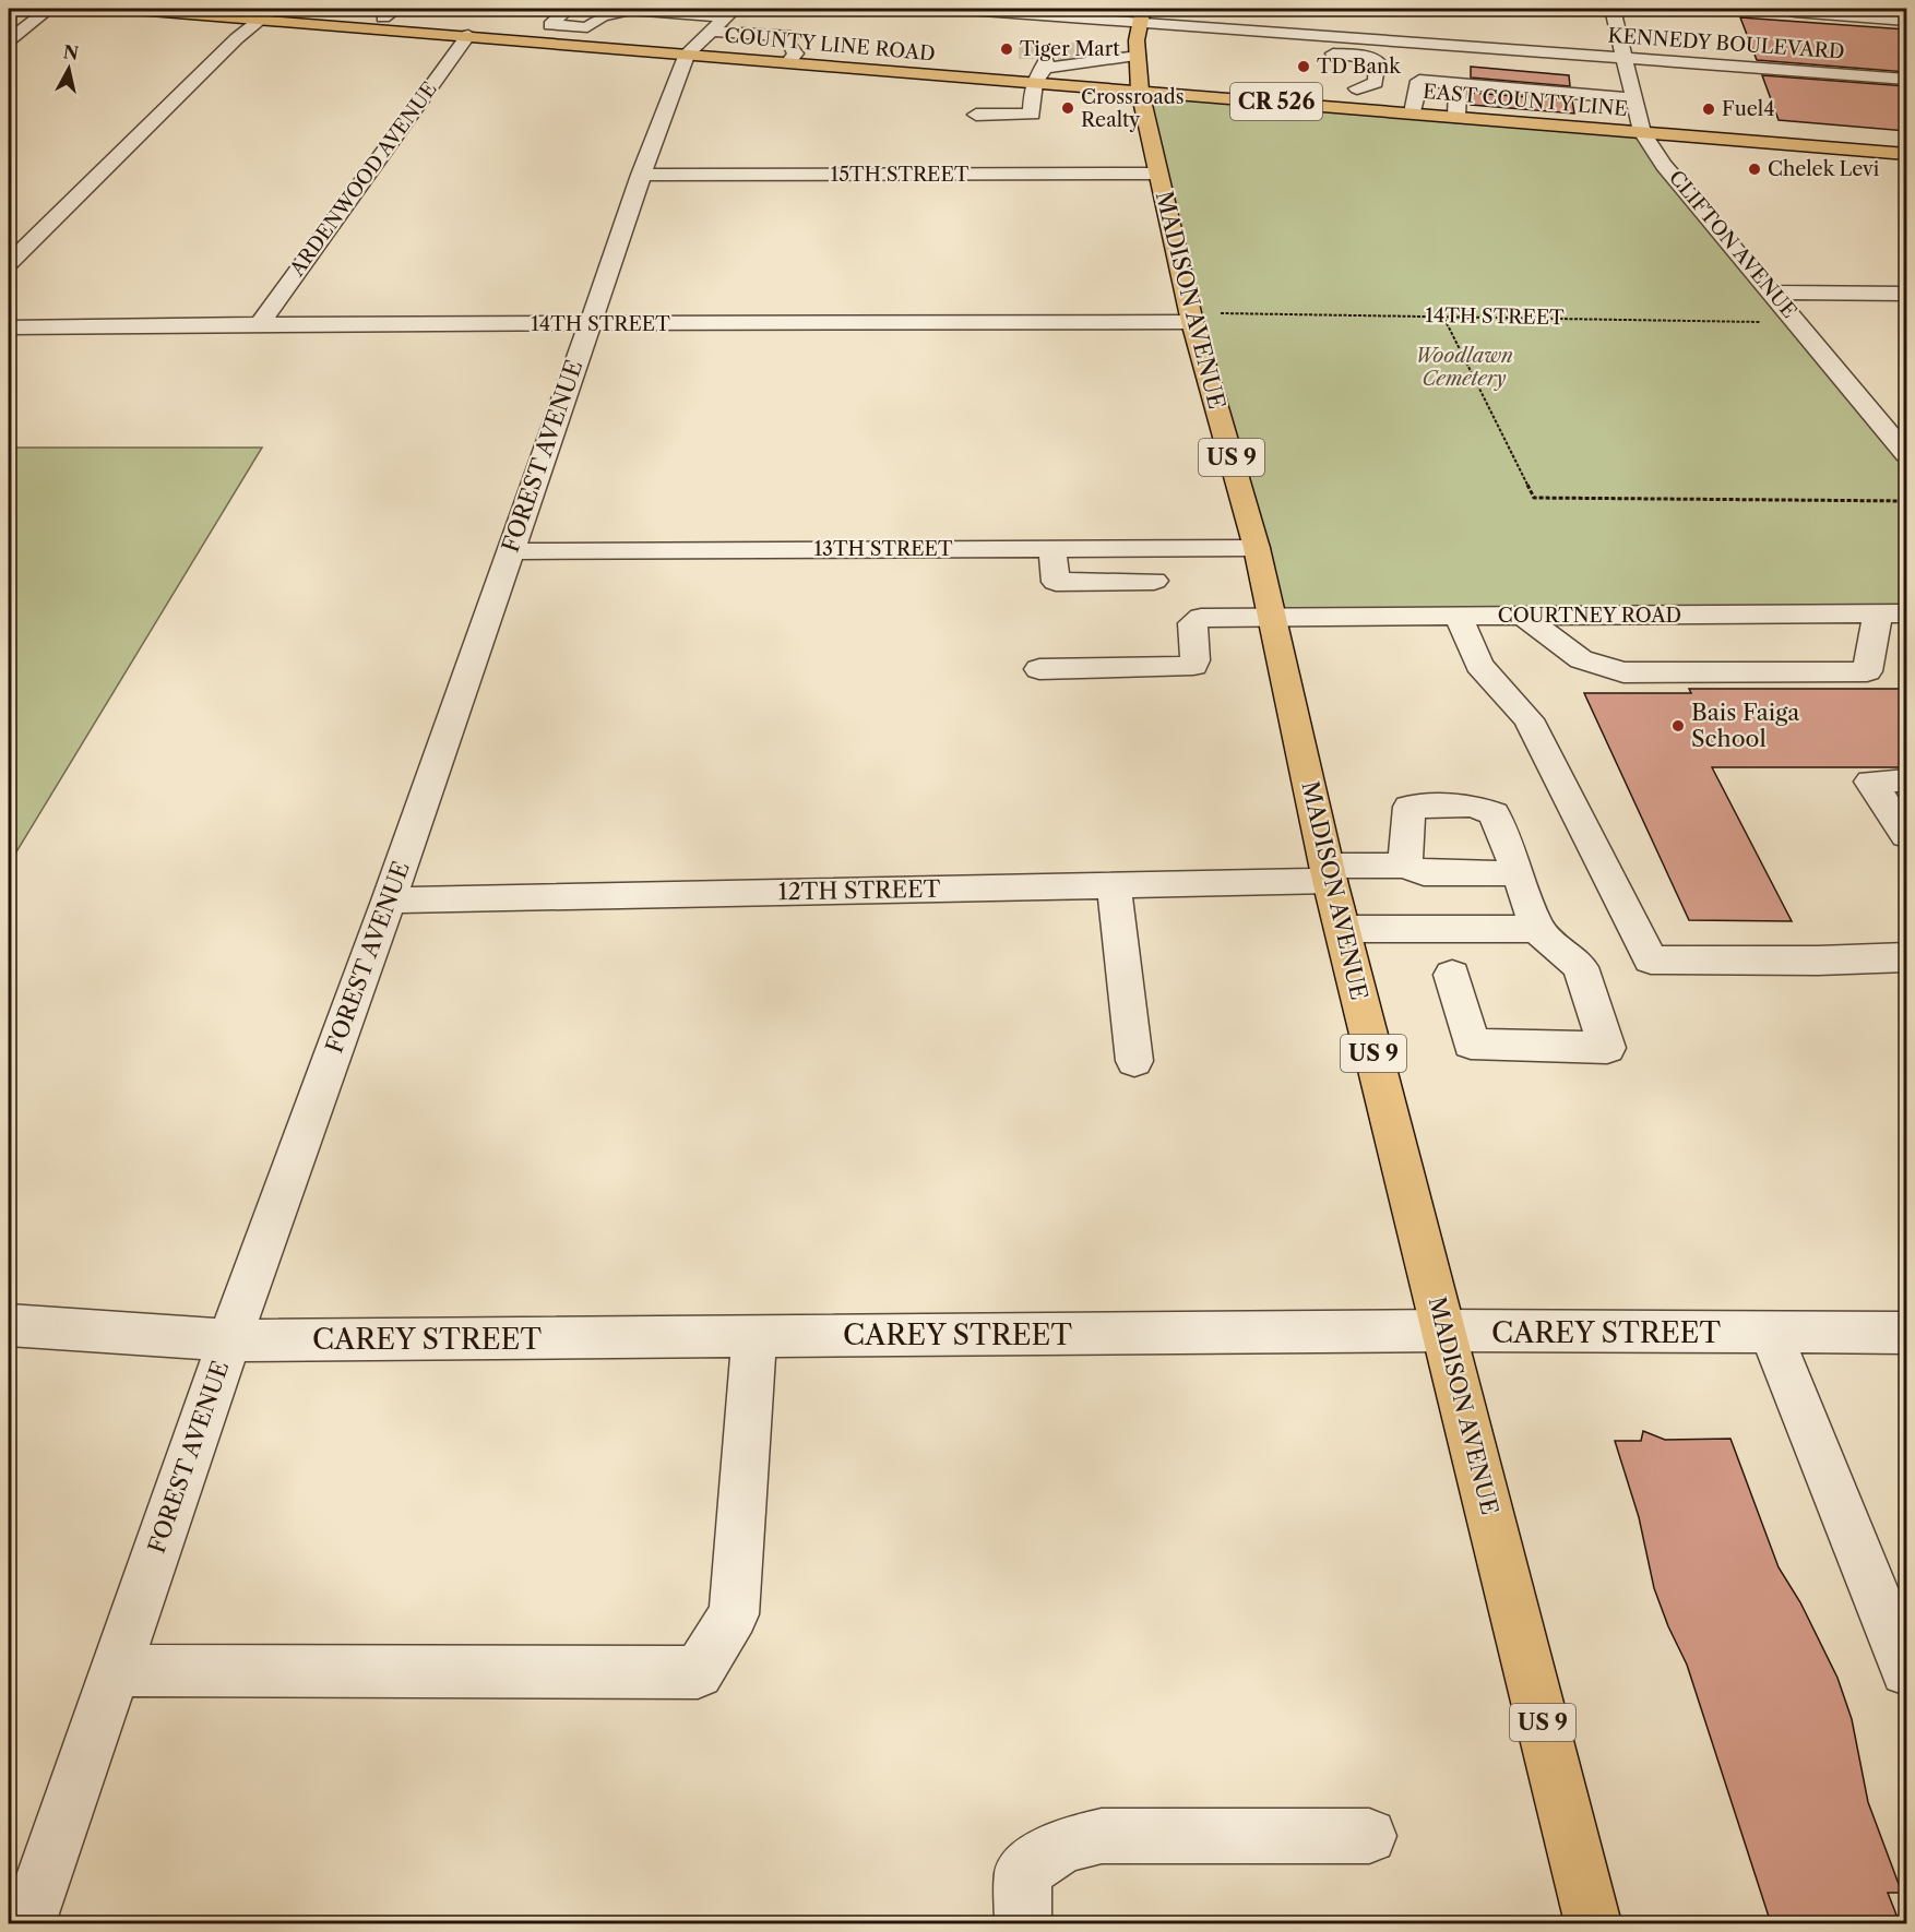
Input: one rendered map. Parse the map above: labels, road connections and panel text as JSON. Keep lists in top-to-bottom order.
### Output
{
  "streets": {
    "main road": [
      "COUNTY LINE ROAD",
      "EAST COUNTY LINE",
      "CR 526",
      "MADISON AVENUE",
      "US 9"
    ],
    "street": [
      "KENNEDY BOULEVARD",
      "15TH STREET",
      "ARDENWOOD AVENUE",
      "CLIFTON AVENUE",
      "14TH STREET",
      "FOREST AVENUE",
      "13TH STREET",
      "COURTNEY ROAD",
      "12TH STREET",
      "CAREY STREET"
    ]
  },
  "crossings": [
    ["KENNEDY BOULEVARD", "CLIFTON AVENUE"],
    ["KENNEDY BOULEVARD", "MADISON AVENUE"],
    ["COUNTY LINE ROAD", "EAST COUNTY LINE"],
    ["COUNTY LINE ROAD", "ARDENWOOD AVENUE"],
    ["COUNTY LINE ROAD", "MADISON AVENUE"],
    ["COUNTY LINE ROAD", "FOREST AVENUE"],
    ["EAST COUNTY LINE", "CLIFTON AVENUE"],
    ["EAST COUNTY LINE", "MADISON AVENUE"],
    ["15TH STREET", "MADISON AVENUE"],
    ["15TH STREET", "FOREST AVENUE"],
    ["ARDENWOOD AVENUE", "14TH STREET"],
    ["CLIFTON AVENUE", "14TH STREET"],
    ["MADISON AVENUE", "14TH STREET"],
    ["MADISON AVENUE", "13TH STREET"],
    ["MADISON AVENUE", "COURTNEY ROAD"],
    ["MADISON AVENUE", "12TH STREET"],
    ["MADISON AVENUE", "CAREY STREET"],
    ["14TH STREET", "FOREST AVENUE"],
    ["FOREST AVENUE", "13TH STREET"],
    ["FOREST AVENUE", "12TH STREET"],
    ["FOREST AVENUE", "CAREY STREET"]
  ],
  "parks": ["Woodlawn Cemetery"],
  "places": [
    "Tiger Mart",
    "TD Bank",
    "Crossroads Realty",
    "Fuel4",
    "Chelek Levi",
    "Bais Faiga School"
  ],
  "north": "top"
}
